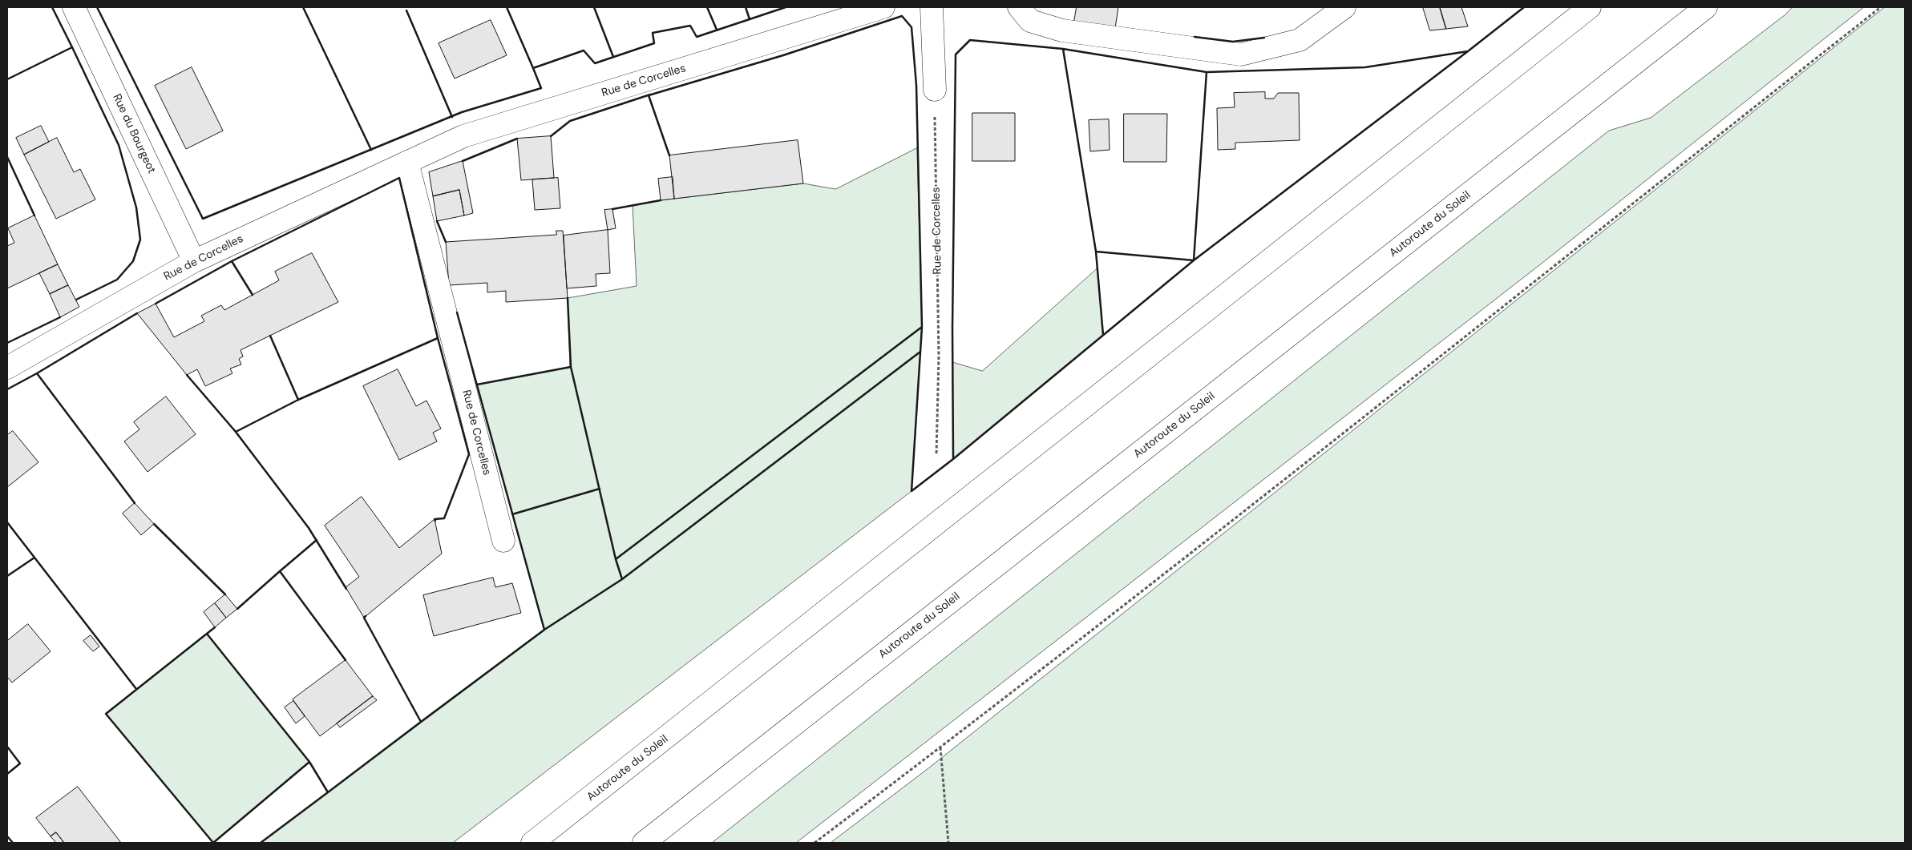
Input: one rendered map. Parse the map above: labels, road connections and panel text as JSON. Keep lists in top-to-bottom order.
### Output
{
  "streets": {
    "main road": ["Rue de Corcelles", "Rue du Bourgeot", "Autoroute du Soleil"]
  },
  "crossings": [
    ["Rue de Corcelles", "Rue du Bourgeot"]
  ]
}
